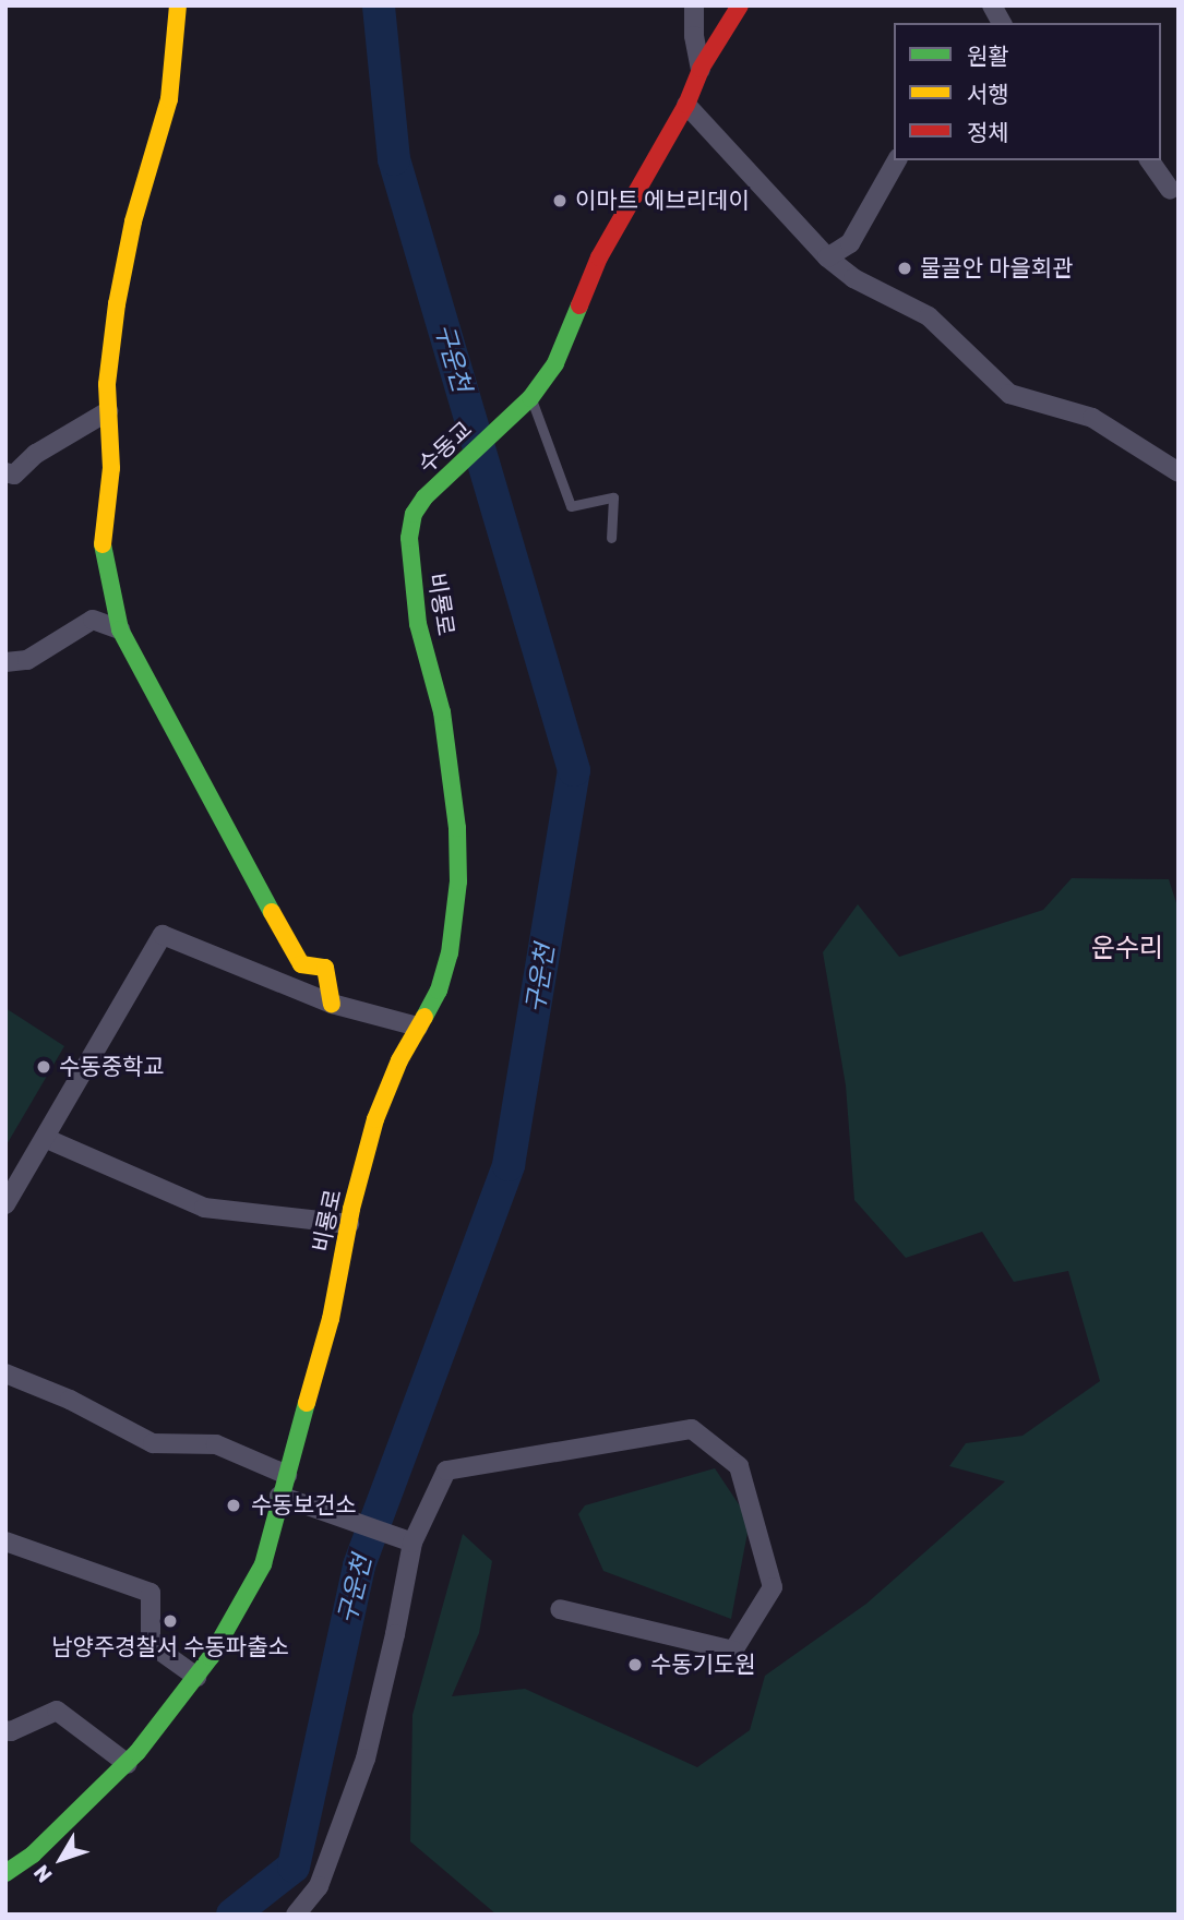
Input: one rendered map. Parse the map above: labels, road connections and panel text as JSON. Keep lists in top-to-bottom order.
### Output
{
  "streets": {
    "main road": ["수동교", "비룡로"]
  },
  "crossings": [
    ["수동교", "비룡로"]
  ],
  "districts": ["운수리"],
  "water": ["구운천"],
  "places": [
    "이마트 에브리데이",
    "물골안 마을회관",
    "수동중학교",
    "수동보건소",
    "남양주경찰서 수동파출소",
    "수동기도원"
  ],
  "legend": ["원활", "서행", "정체"],
  "north": "bottom left"
}
